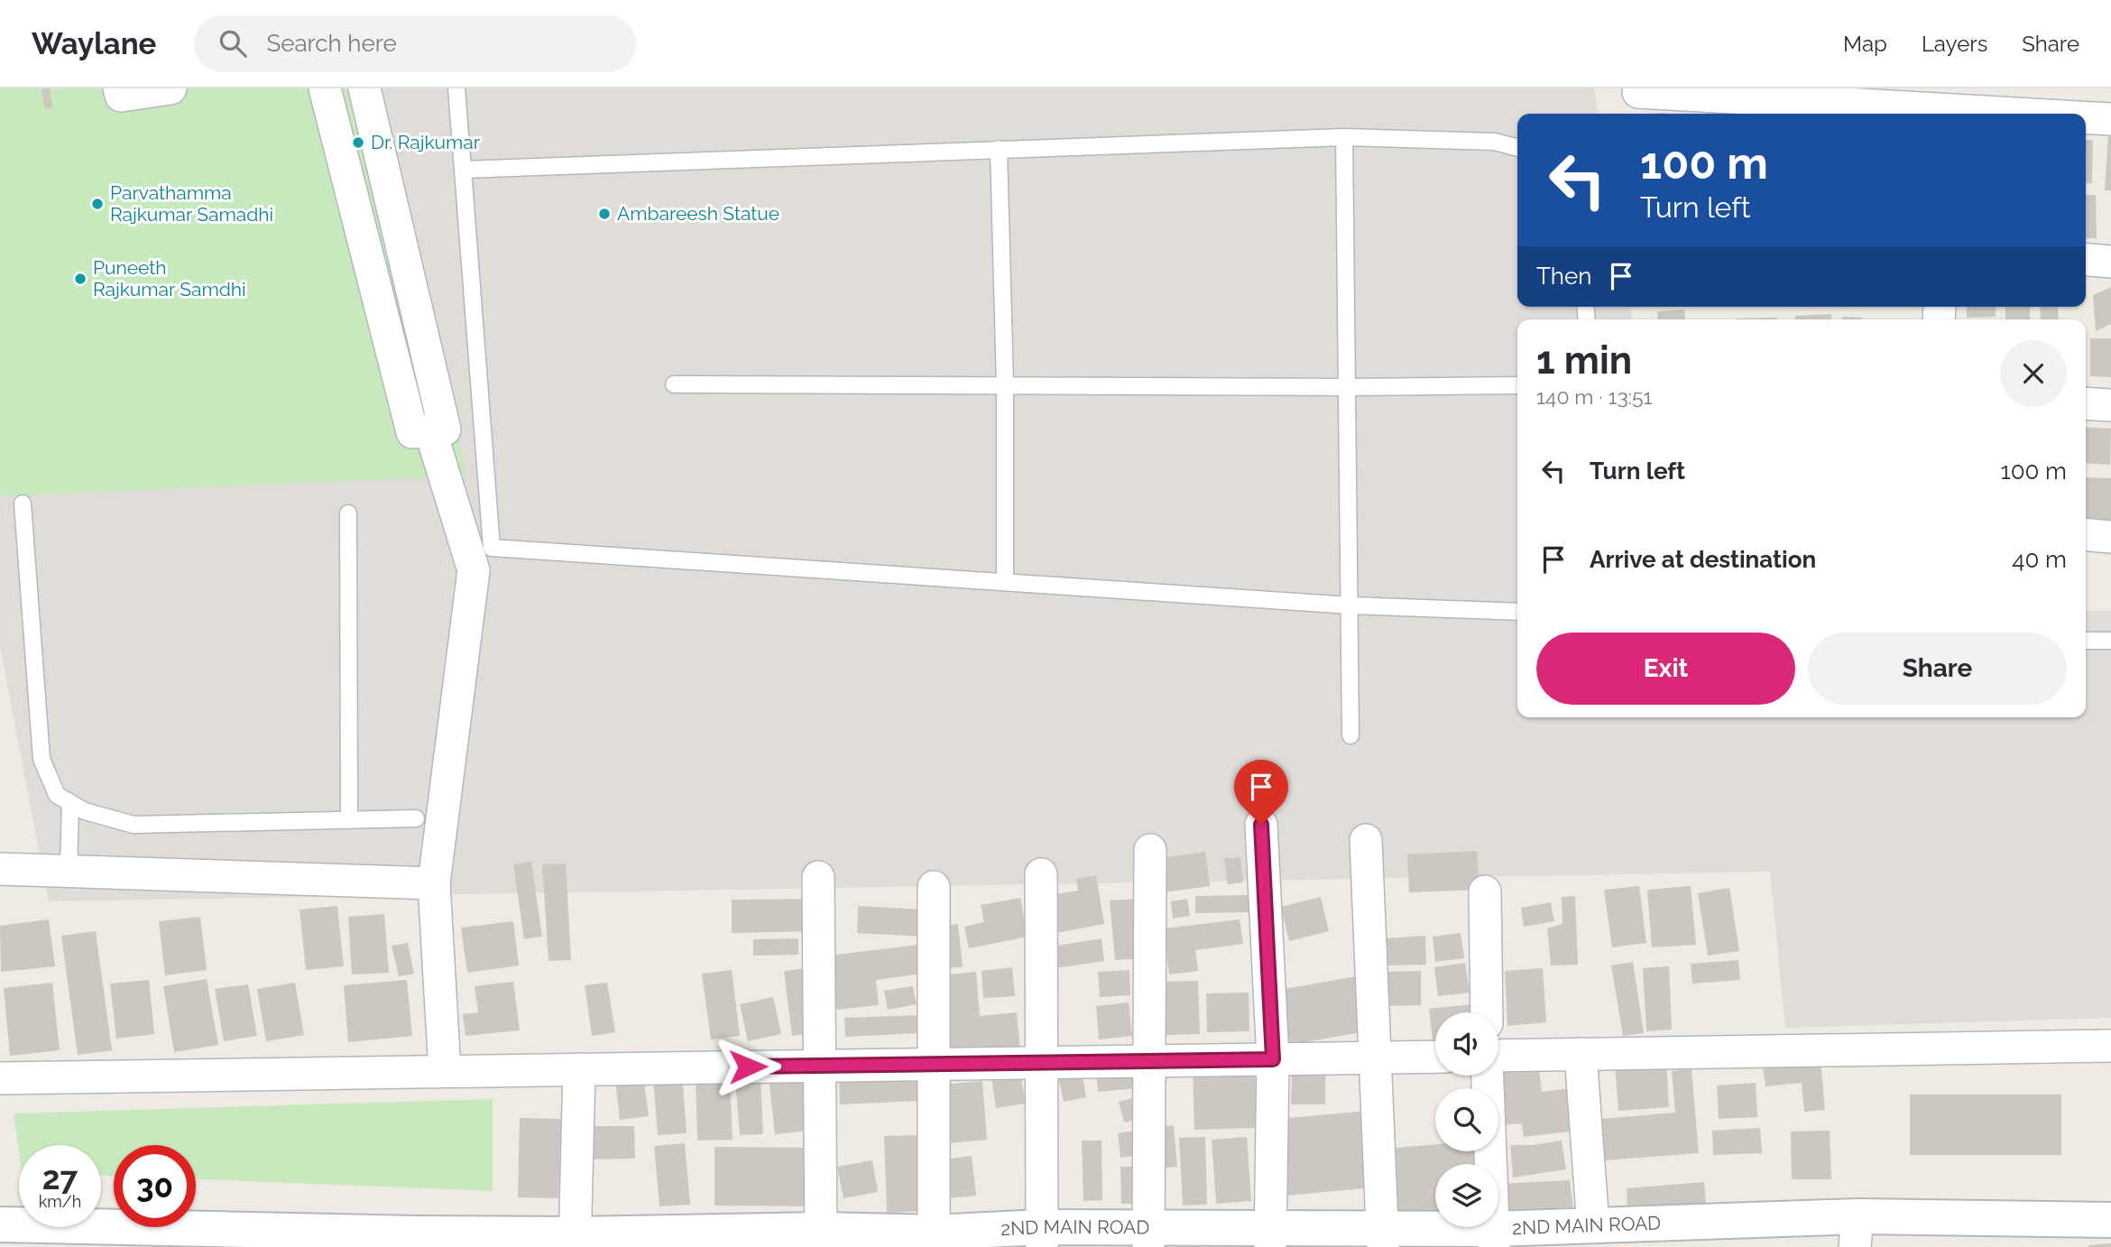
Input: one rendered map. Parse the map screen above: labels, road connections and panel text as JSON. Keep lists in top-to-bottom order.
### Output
{
  "streets": {
    "street": ["2ND MAIN ROAD"]
  },
  "places": [
    "Dr. Rajkumar",
    "Parvathamma Rajkumar Samadhi",
    "Ambareesh Statue",
    "Puneeth Rajkumar Samdhi"
  ],
  "page": {
    "header": "Waylane",
    "search": "Search here",
    "nav": ["Map", "Layers", "Share"],
    "turn": ["100 m", "Turn left"],
    "then": "Then",
    "heading": ["1 min", "140 m · 13:51"],
    "list": [
      {
        "name": "Turn left",
        "value": "100 m"
      },
      {
        "name": "Arrive at destination",
        "value": "40 m"
      }
    ],
    "buttons": ["Exit", "Share"],
    "speed": "27 km/h",
    "limit": "30"
  }
}
